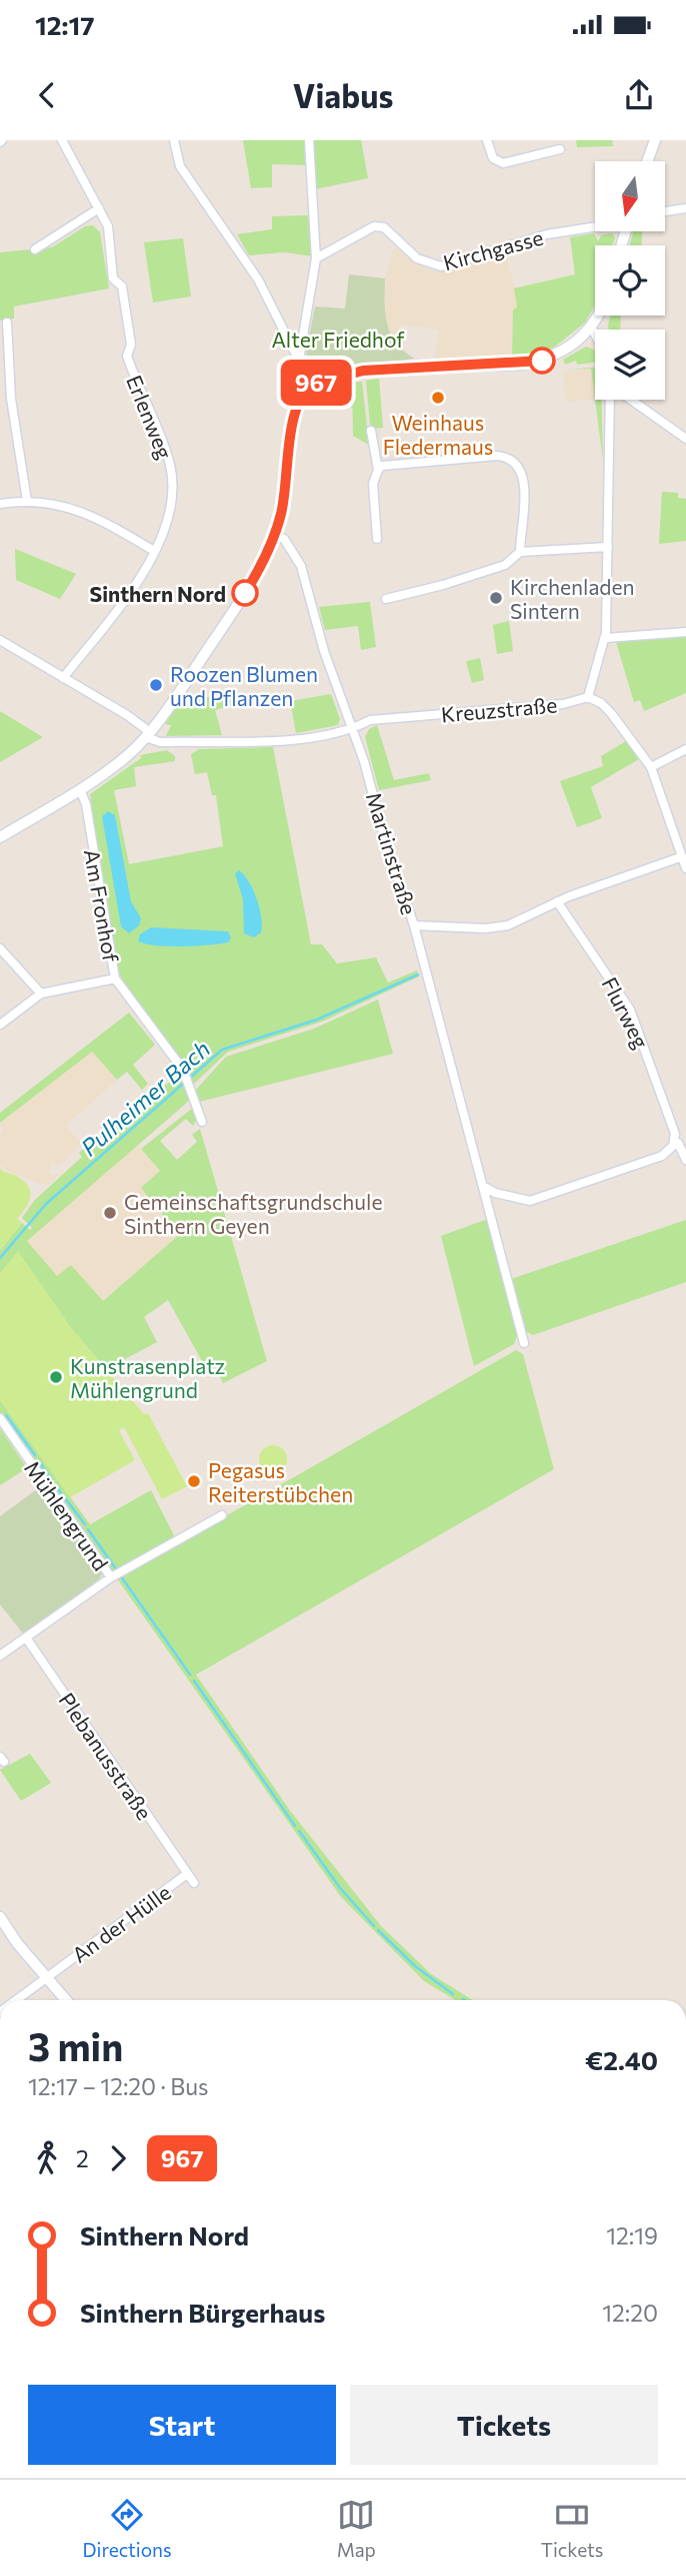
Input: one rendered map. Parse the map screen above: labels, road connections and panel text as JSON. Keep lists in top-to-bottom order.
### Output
{
  "streets": {
    "street": [
      "Kirchgasse",
      "Erlenweg",
      "Kreuzstraße",
      "Martinstraße",
      "Am Fronhof",
      "Flurweg",
      "Mühlengrund",
      "Plebanusstraße",
      "An der Hülle"
    ]
  },
  "crossings": [
    ["Kreuzstraße", "Martinstraße"],
    ["Plebanusstraße", "An der Hülle"]
  ],
  "water": ["Pulheimer Bach"],
  "parks": ["Alter Friedhof"],
  "places": [
    "Weinhaus Fledermaus",
    "Sinthern Nord",
    "Kirchenladen Sintern",
    "Roozen Blumen und Pflanzen",
    "Gemeinschaftsgrundschule Sinthern Geyen",
    "Kunstrasenplatz Mühlengrund",
    "Pegasus Reiterstübchen"
  ],
  "lines": ["bus line 967"],
  "north": "bottom",
  "page": {
    "status": "12:17",
    "header": "Viabus",
    "on_map": "967",
    "heading": ["3 min", "12:17 – 12:20 · Bus", "€2.40"],
    "legs": ["2", "967"],
    "list": [
      {
        "name": "Sinthern Nord",
        "value": "12:19"
      },
      {
        "name": "Sinthern Bürgerhaus",
        "value": "12:20"
      }
    ],
    "buttons": ["Start", "Tickets"],
    "tabs": ["Directions", "Map", "Tickets"]
  }
}
